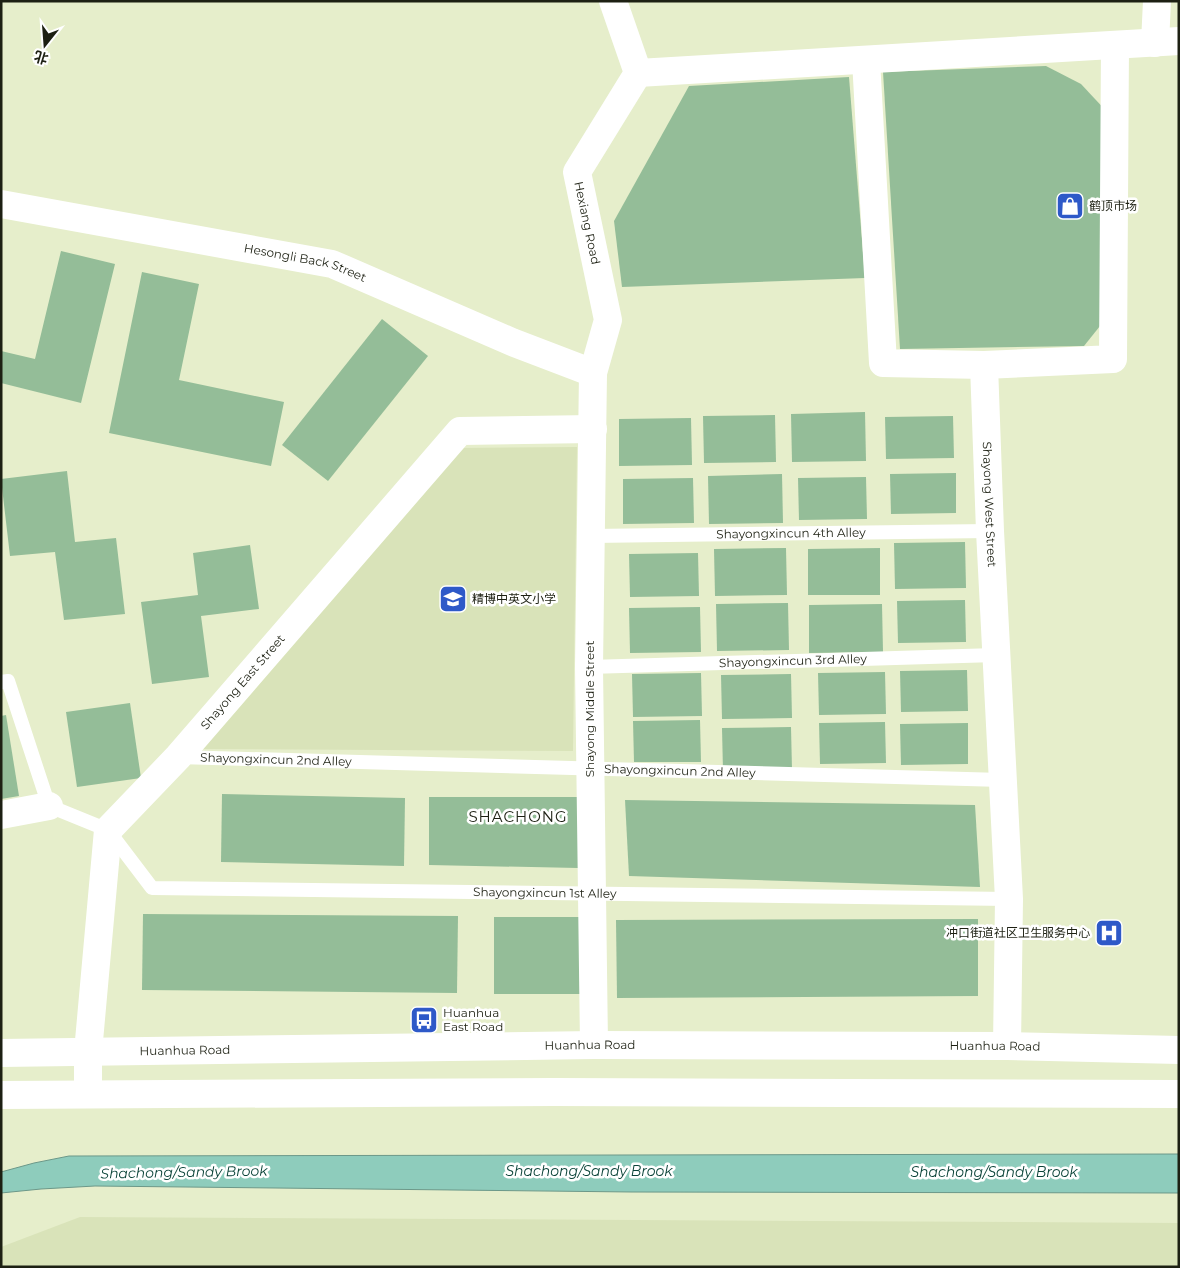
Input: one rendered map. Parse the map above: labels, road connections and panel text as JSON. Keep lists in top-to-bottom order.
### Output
{
  "streets": {
    "street": [
      "Hexiang Road",
      "Hesongli Back Street",
      "Shayong West Street",
      "Shayong East Street",
      "Shayong Middle Street",
      "Huanhua Road"
    ],
    "lane": [
      "Shayongxincun 4th Alley",
      "Shayongxincun 3rd Alley",
      "Shayongxincun 2nd Alley",
      "Shayongxincun 1st Alley"
    ]
  },
  "crossings": [
    ["Hexiang Road", "Hesongli Back Street"],
    ["Hexiang Road", "Shayong Middle Street"],
    ["Hesongli Back Street", "Shayong Middle Street"],
    ["Shayong West Street", "Shayongxincun 4th Alley"],
    ["Shayong West Street", "Shayongxincun 3rd Alley"],
    ["Shayong West Street", "Shayongxincun 2nd Alley"],
    ["Shayong West Street", "Shayongxincun 1st Alley"],
    ["Shayong West Street", "Huanhua Road"],
    ["Shayongxincun 4th Alley", "Shayong Middle Street"],
    ["Shayongxincun 3rd Alley", "Shayong Middle Street"],
    ["Shayong East Street", "Shayong Middle Street"],
    ["Shayong East Street", "Shayongxincun 2nd Alley"],
    ["Shayong East Street", "Shayongxincun 1st Alley"],
    ["Shayong Middle Street", "Shayongxincun 2nd Alley"],
    ["Shayong Middle Street", "Shayongxincun 1st Alley"],
    ["Shayong Middle Street", "Huanhua Road"]
  ],
  "districts": ["SHACHONG"],
  "water": ["Shachong/Sandy Brook"],
  "places": {
    "shop": ["鹤顶市场"],
    "school or university": ["精博中英文小学"],
    "hospital": ["冲口街道社区卫生服务中心"],
    "bus stop": ["Huanhua East Road"]
  },
  "north": "bottom"
}
